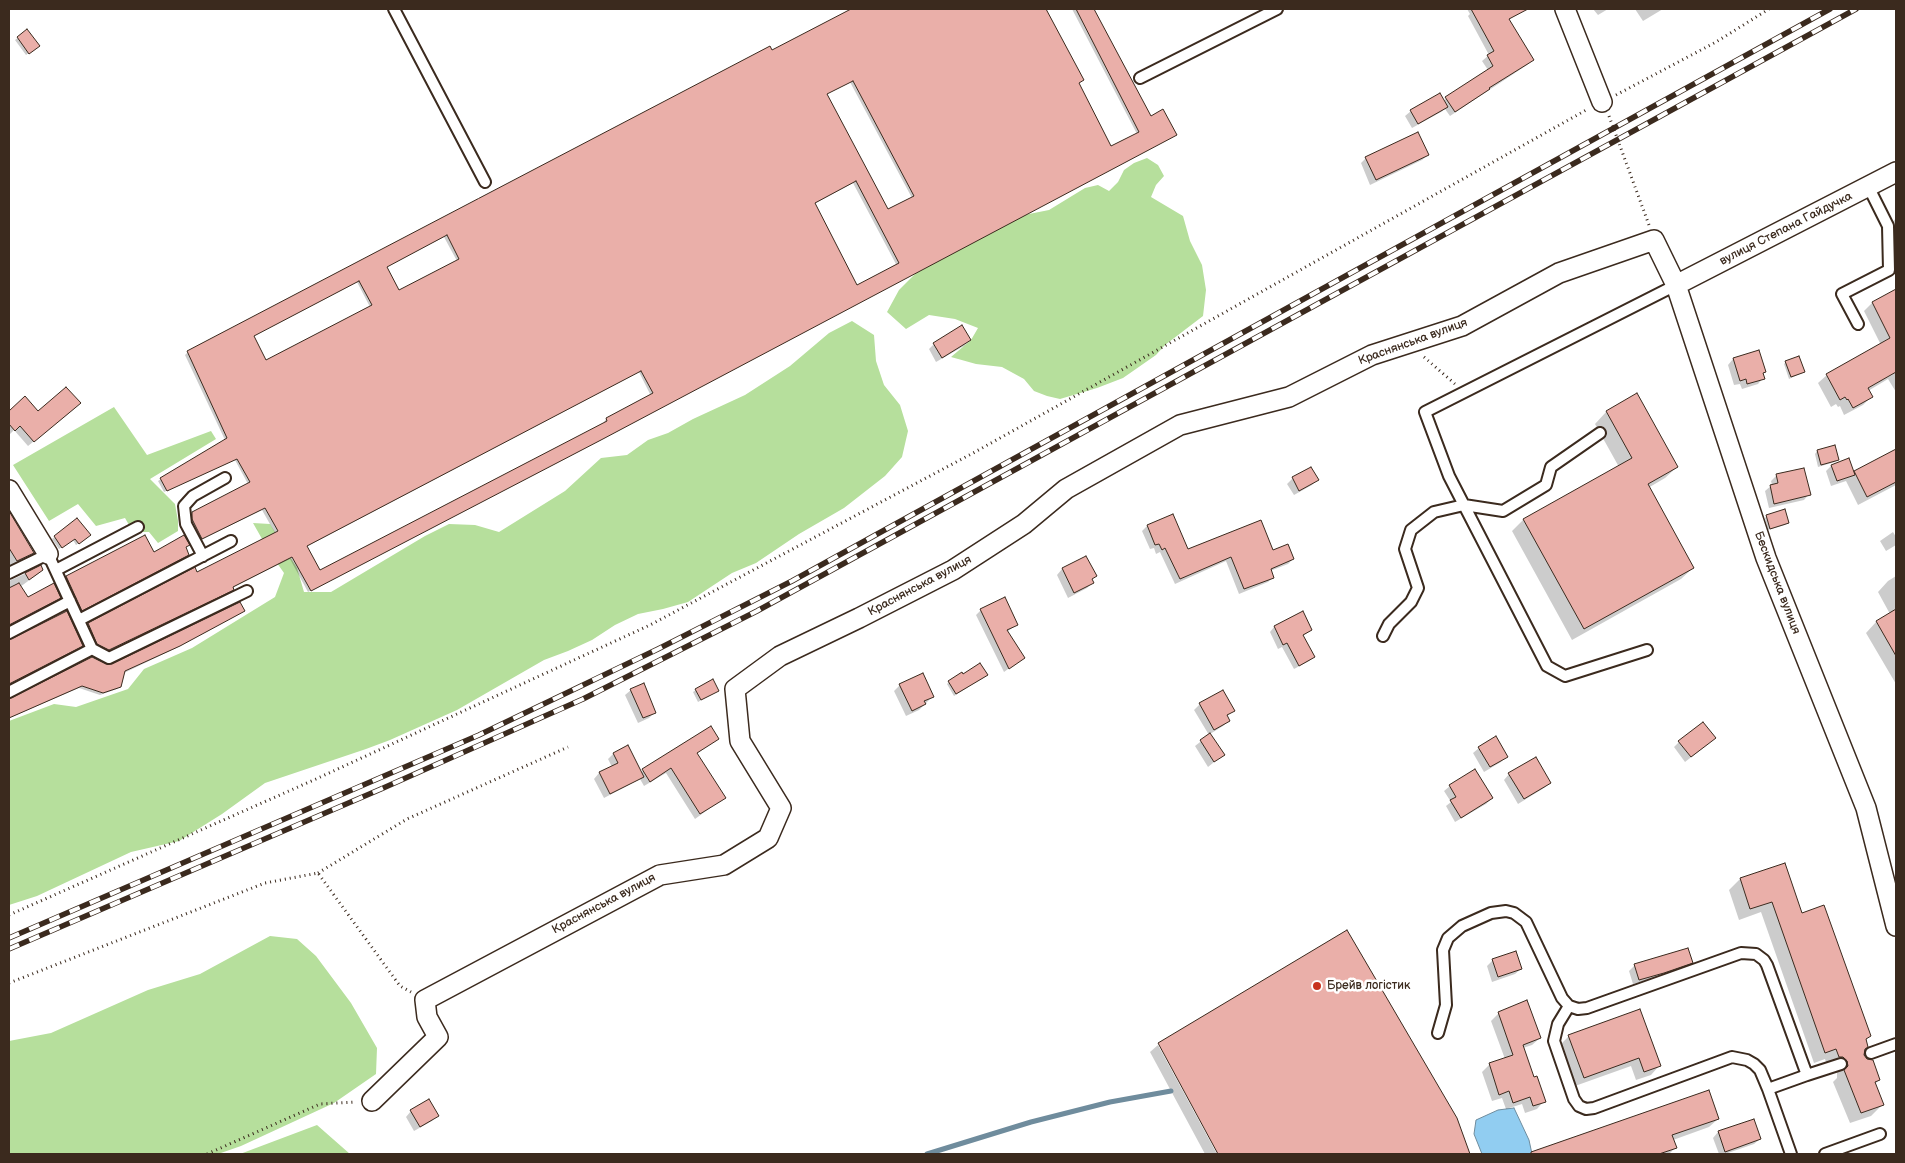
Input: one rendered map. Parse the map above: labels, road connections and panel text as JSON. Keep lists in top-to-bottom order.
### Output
{
  "streets": {
    "street": ["вулиця Степана Гайдучка", "Краснянська вулиця", "Бескидська вулиця"]
  },
  "crossings": [
    ["вулиця Степана Гайдучка", "Бескидська вулиця"],
    ["Краснянська вулиця", "Бескидська вулиця"]
  ],
  "places": ["Брейв логістик"]
}
